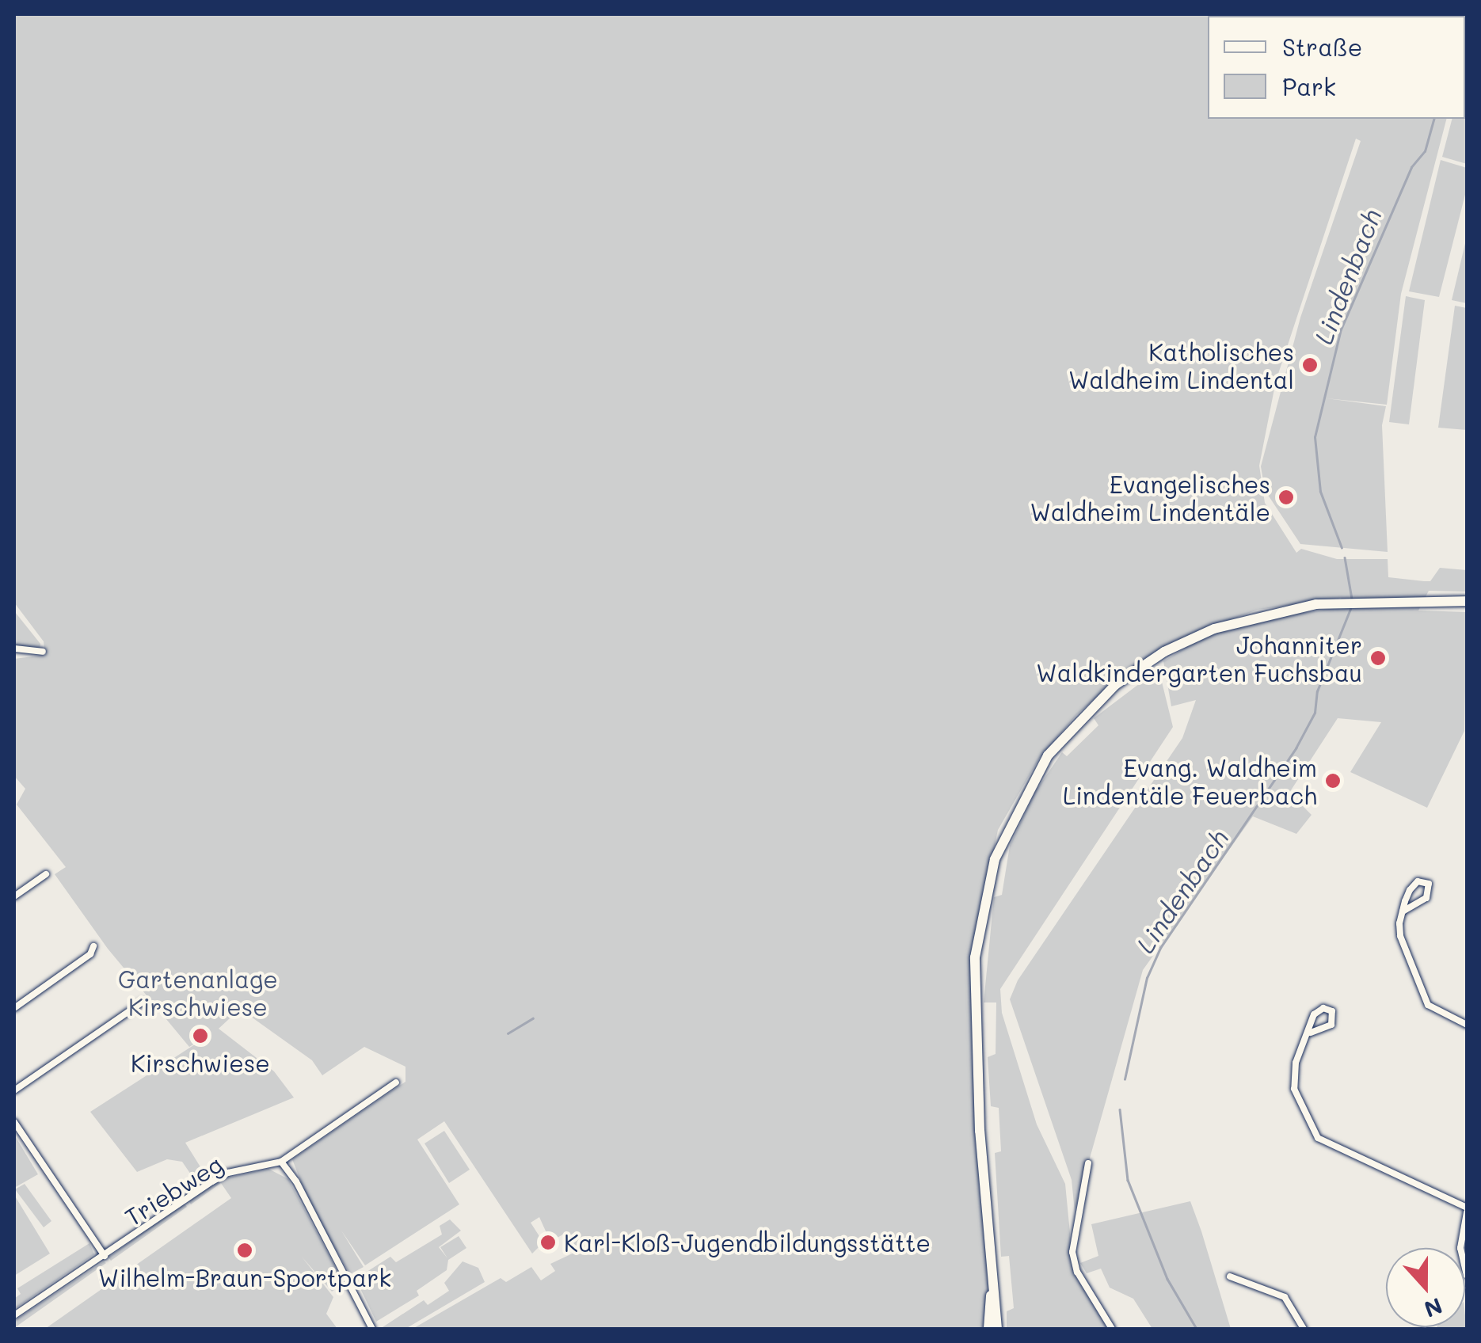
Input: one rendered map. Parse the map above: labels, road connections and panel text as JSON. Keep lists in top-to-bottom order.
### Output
{
  "streets": {
    "street": ["Triebweg"]
  },
  "water": ["Lindenbach"],
  "parks": ["Gartenanlage Kirschwiese"],
  "places": [
    "Katholisches Waldheim Lindental",
    "Evangelisches Waldheim Lindentäle",
    "Johanniter Waldkindergarten Fuchsbau",
    "Evang. Waldheim Lindentäle Feuerbach",
    "Kirschwiese",
    "Karl-Kloß-Jugendbildungsstätte",
    "Wilhelm-Braun-Sportpark"
  ],
  "legend": ["Straße", "Park"],
  "north": "bottom"
}
